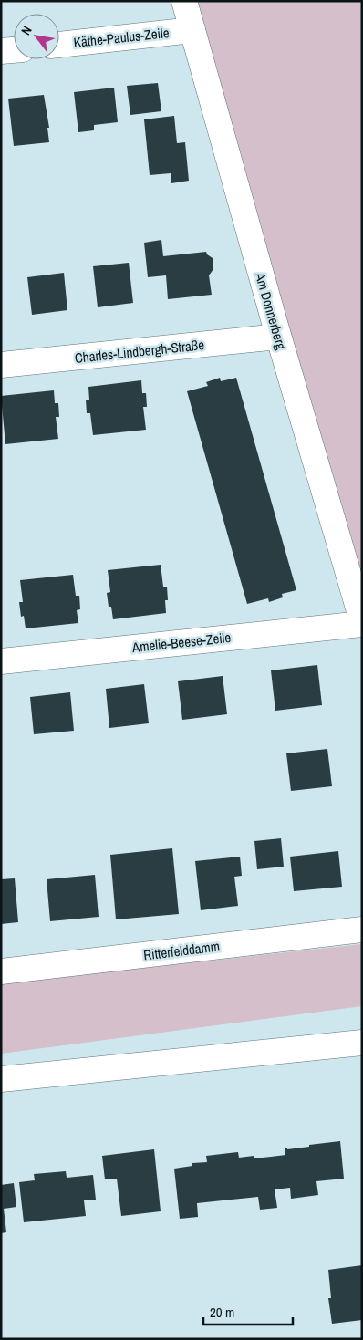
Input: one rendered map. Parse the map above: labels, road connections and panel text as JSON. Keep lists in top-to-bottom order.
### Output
{
  "streets": {
    "street": [
      "Käthe-Paulus-Zeile",
      "Am Donnerberg",
      "Charles-Lindbergh-Straße",
      "Amelie-Beese-Zeile",
      "Ritterfelddamm"
    ]
  },
  "crossings": [
    ["Käthe-Paulus-Zeile", "Am Donnerberg"],
    ["Am Donnerberg", "Charles-Lindbergh-Straße"],
    ["Am Donnerberg", "Amelie-Beese-Zeile"]
  ],
  "scale_bar": "20 m",
  "north": "top left"
}
